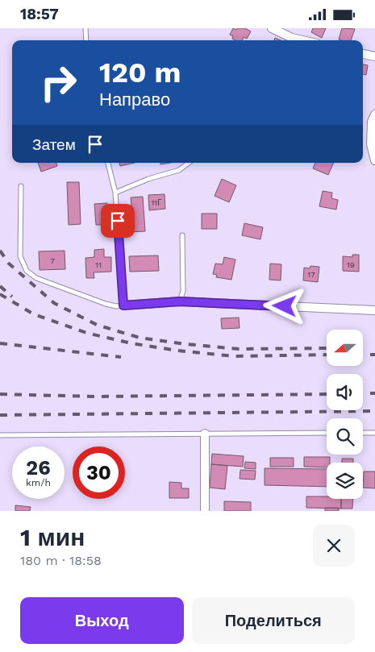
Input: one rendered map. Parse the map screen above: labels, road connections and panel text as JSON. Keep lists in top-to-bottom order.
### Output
{
  "house_numbers": [
    "11Г",
    "7",
    "11",
    "19",
    "17"
  ],
  "north": "left",
  "page": {
    "status": "18:57",
    "turn": ["120 m", "Направо"],
    "then": "Затем",
    "speed": "26 km/h",
    "limit": "30",
    "heading": ["1 мин", "180 m · 18:58"],
    "buttons": ["Выход", "Поделиться"]
  }
}
